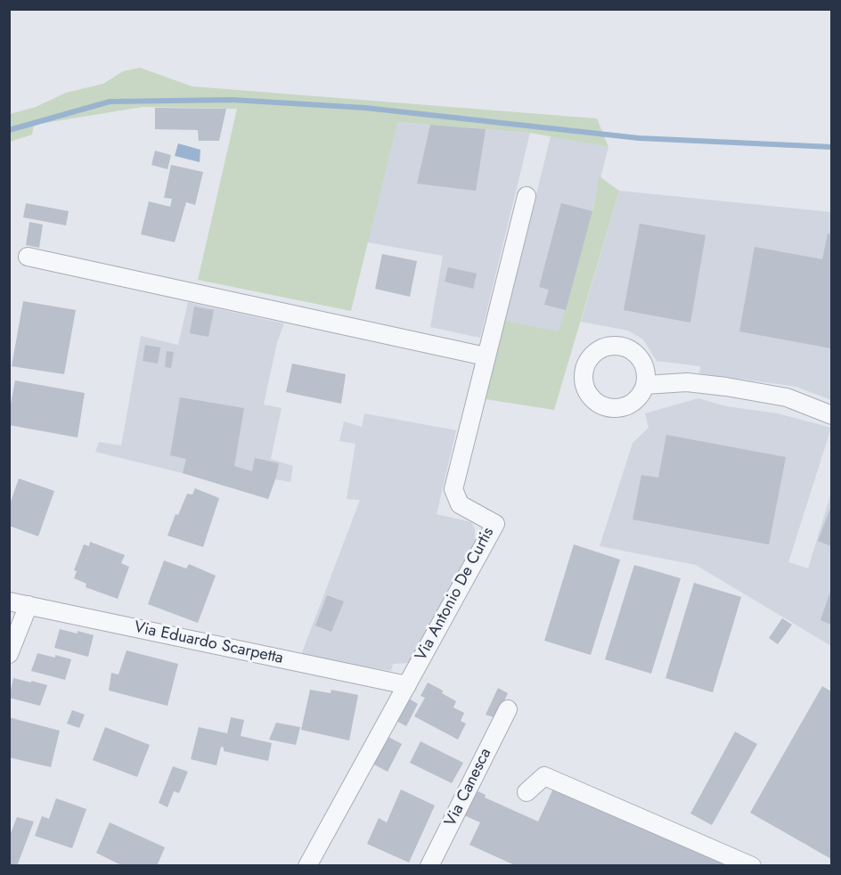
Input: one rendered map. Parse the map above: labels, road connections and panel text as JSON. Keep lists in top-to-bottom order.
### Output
{
  "streets": {
    "street": ["Via Antonio De Curtis", "Via Eduardo Scarpetta", "Via Canesca"]
  },
  "crossings": [
    ["Via Antonio De Curtis", "Via Eduardo Scarpetta"]
  ]
}
